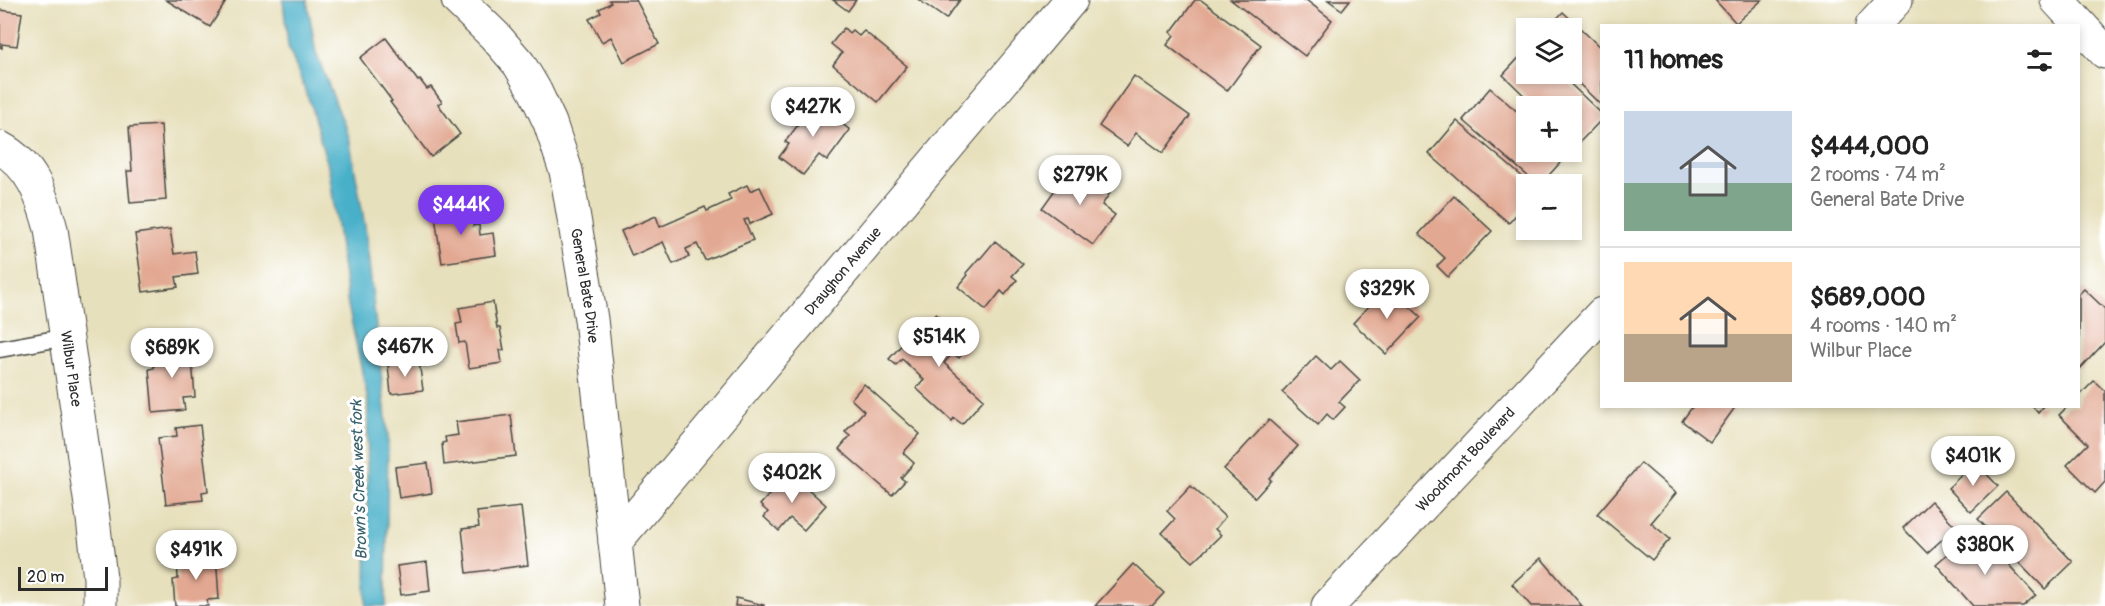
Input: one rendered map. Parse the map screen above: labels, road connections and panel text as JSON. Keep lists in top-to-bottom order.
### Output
{
  "streets": {
    "street": [
      "Draughon Avenue",
      "General Bate Drive",
      "Wilbur Place",
      "Woodmont Boulevard"
    ]
  },
  "crossings": [
    ["Draughon Avenue", "General Bate Drive"]
  ],
  "water": ["Brown's Creek west fork"],
  "scale_bar": "20 m",
  "page": {
    "map_buttons": ["+", "−"],
    "heading": "11 homes",
    "price": [
      "$427K",
      "$279K",
      "$444K",
      "$329K",
      "$514K",
      "$467K",
      "$689K",
      "$401K",
      "$402K",
      "$380K",
      "$491K"
    ],
    "list": [
      {
        "name": "$444,000",
        "note": "2 rooms · 74 m² · General Bate Drive"
      },
      {
        "name": "$689,000",
        "note": "4 rooms · 140 m² · Wilbur Place"
      }
    ],
    "scale": "20 m"
  }
}
